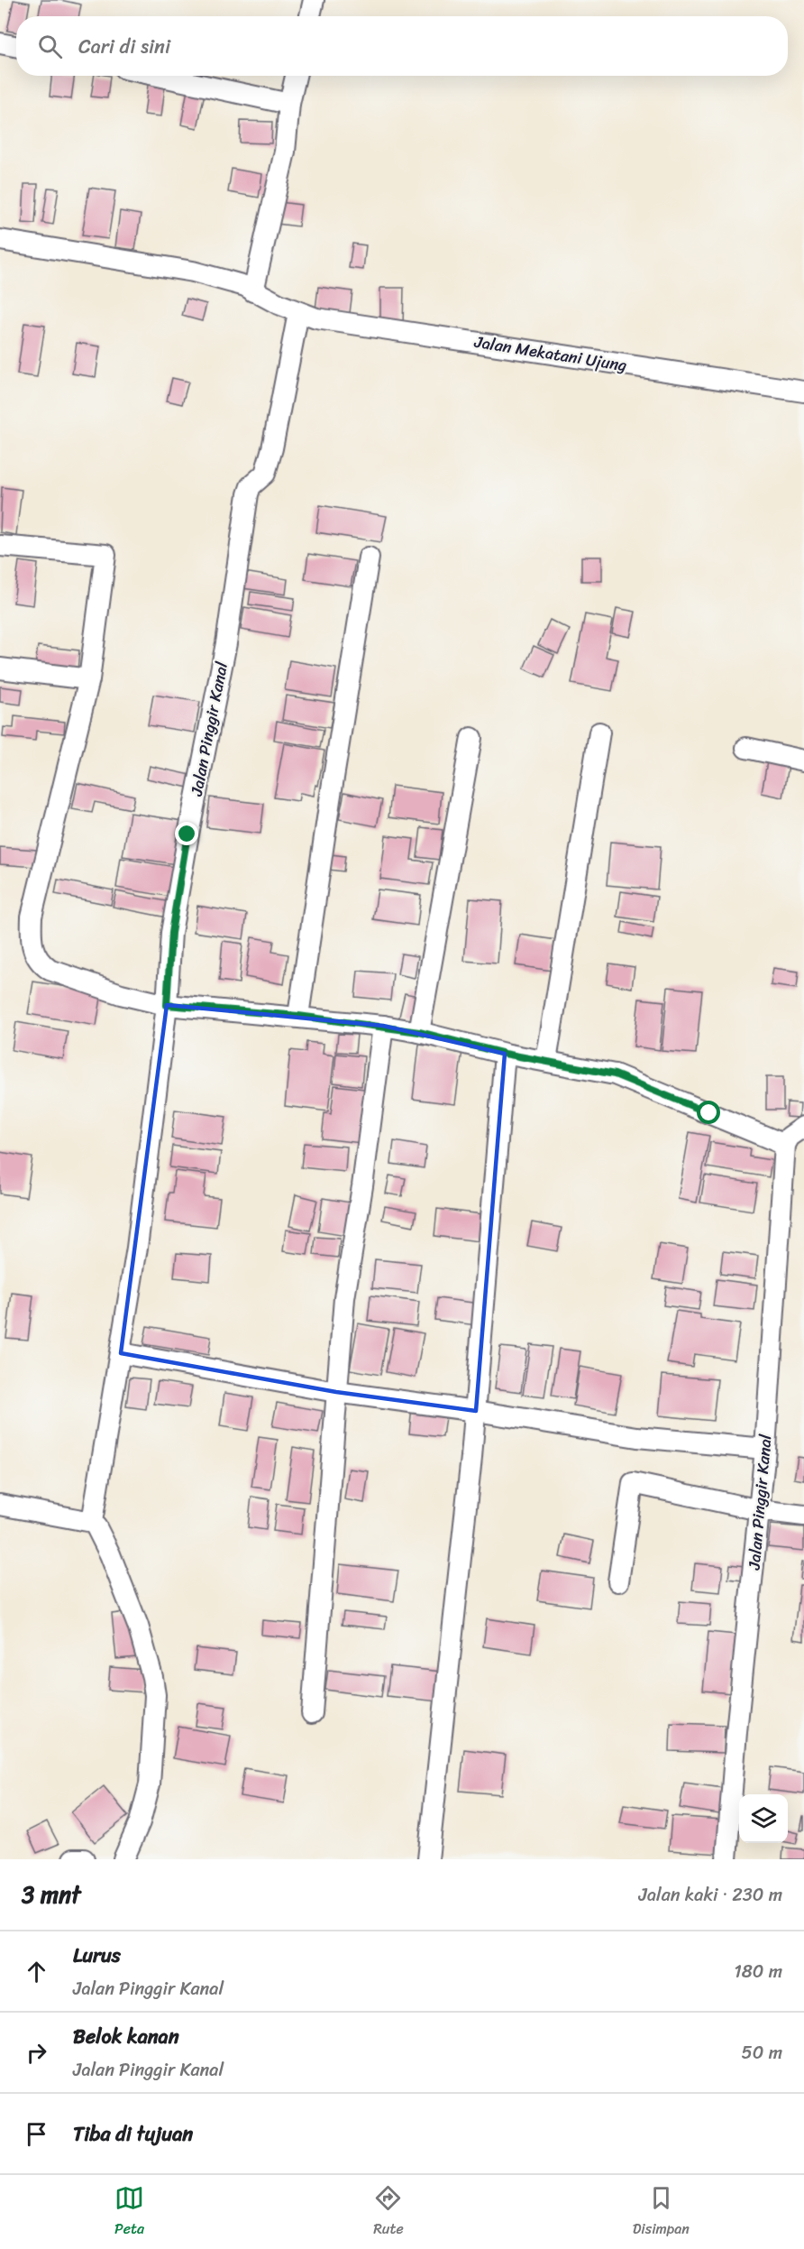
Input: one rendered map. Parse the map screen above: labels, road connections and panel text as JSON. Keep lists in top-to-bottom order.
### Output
{
  "streets": {
    "street": ["Jalan Mekatani Ujung", "Jalan Pinggir Kanal"]
  },
  "crossings": [
    ["Jalan Mekatani Ujung", "Jalan Pinggir Kanal"]
  ],
  "page": {
    "search": "Cari di sini",
    "heading": ["3 mnt", "Jalan kaki · 230 m"],
    "list": [
      ["Lurus", "Jalan Pinggir Kanal", "180 m"],
      ["Belok kanan", "Jalan Pinggir Kanal", "50 m"],
      "Tiba di tujuan"
    ],
    "nav": ["Peta", "Rute", "Disimpan"]
  }
}
